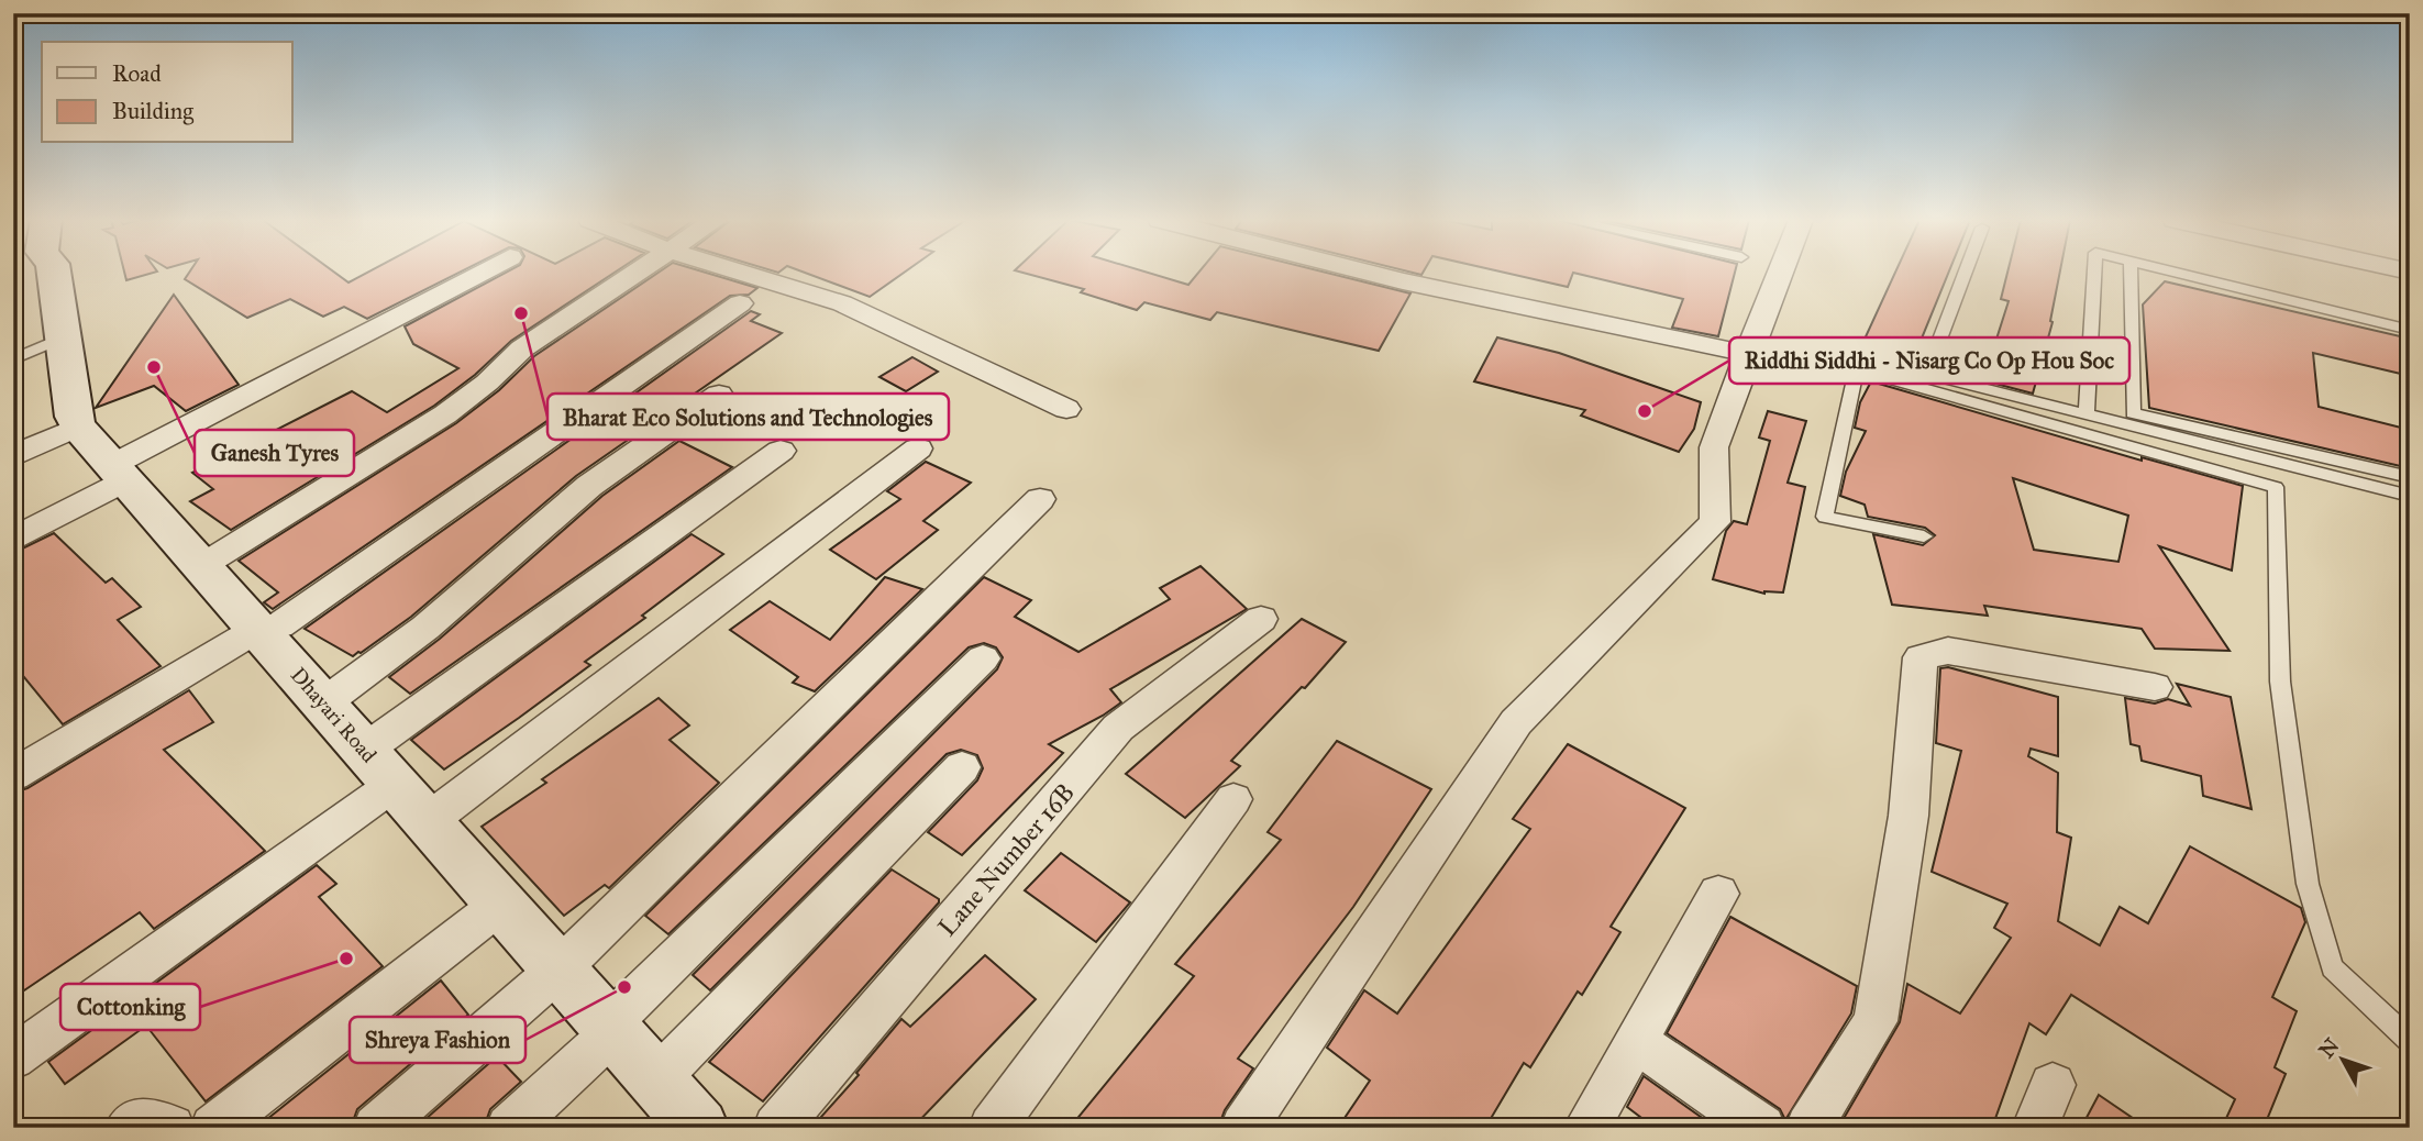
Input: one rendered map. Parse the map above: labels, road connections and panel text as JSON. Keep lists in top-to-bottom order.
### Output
{
  "streets": {
    "main road": ["Dhayari Road"],
    "street": ["Lane Number 16B"]
  },
  "places": [
    "Bharat Eco Solutions and Technologies",
    "Ganesh Tyres",
    "Riddhi Siddhi - Nisarg Co Op Hou Soc",
    "Cottonking",
    "Shreya Fashion"
  ],
  "legend": ["Road", "Building"],
  "north": "top left"
}
